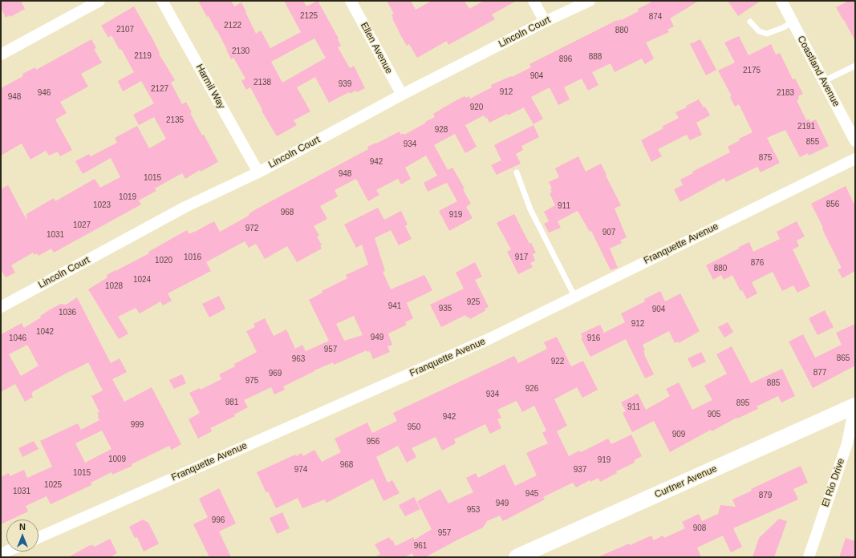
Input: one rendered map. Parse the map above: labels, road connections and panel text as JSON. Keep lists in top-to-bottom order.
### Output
{
  "streets": {
    "main road": ["Curtner Avenue"],
    "street": [
      "Lincoln Court",
      "Ellen Avenue",
      "Coastland Avenue",
      "Harmil Way",
      "Franquette Avenue",
      "El Rio Drive"
    ]
  },
  "crossings": [
    ["Lincoln Court", "Ellen Avenue"],
    ["Lincoln Court", "Harmil Way"],
    ["Curtner Avenue", "El Rio Drive"]
  ],
  "house_numbers": [
    "2125",
    "874",
    "2122",
    "2107",
    "880",
    "2130",
    "2119",
    "888",
    "896",
    "2175",
    "904",
    "2138",
    "939",
    "2127",
    "912",
    "946",
    "2183",
    "948",
    "920",
    "2135",
    "2191",
    "928",
    "855",
    "934",
    "875",
    "942",
    "948",
    "1015",
    "1019",
    "856",
    "1023",
    "911",
    "968",
    "919",
    "1027",
    "972",
    "907",
    "1031",
    "1016",
    "917",
    "1020",
    "876",
    "880",
    "1024",
    "1028",
    "925",
    "941",
    "935",
    "904",
    "1036",
    "912",
    "1042",
    "949",
    "1046",
    "916",
    "957",
    "865",
    "963",
    "922",
    "877",
    "969",
    "975",
    "885",
    "926",
    "934",
    "981",
    "895",
    "911",
    "905",
    "942",
    "999",
    "950",
    "909",
    "956",
    "1009",
    "919",
    "968",
    "974",
    "937",
    "1015",
    "1025",
    "1031",
    "945",
    "879",
    "949",
    "953",
    "996",
    "908",
    "957",
    "961"
  ],
  "north": "top"
}
